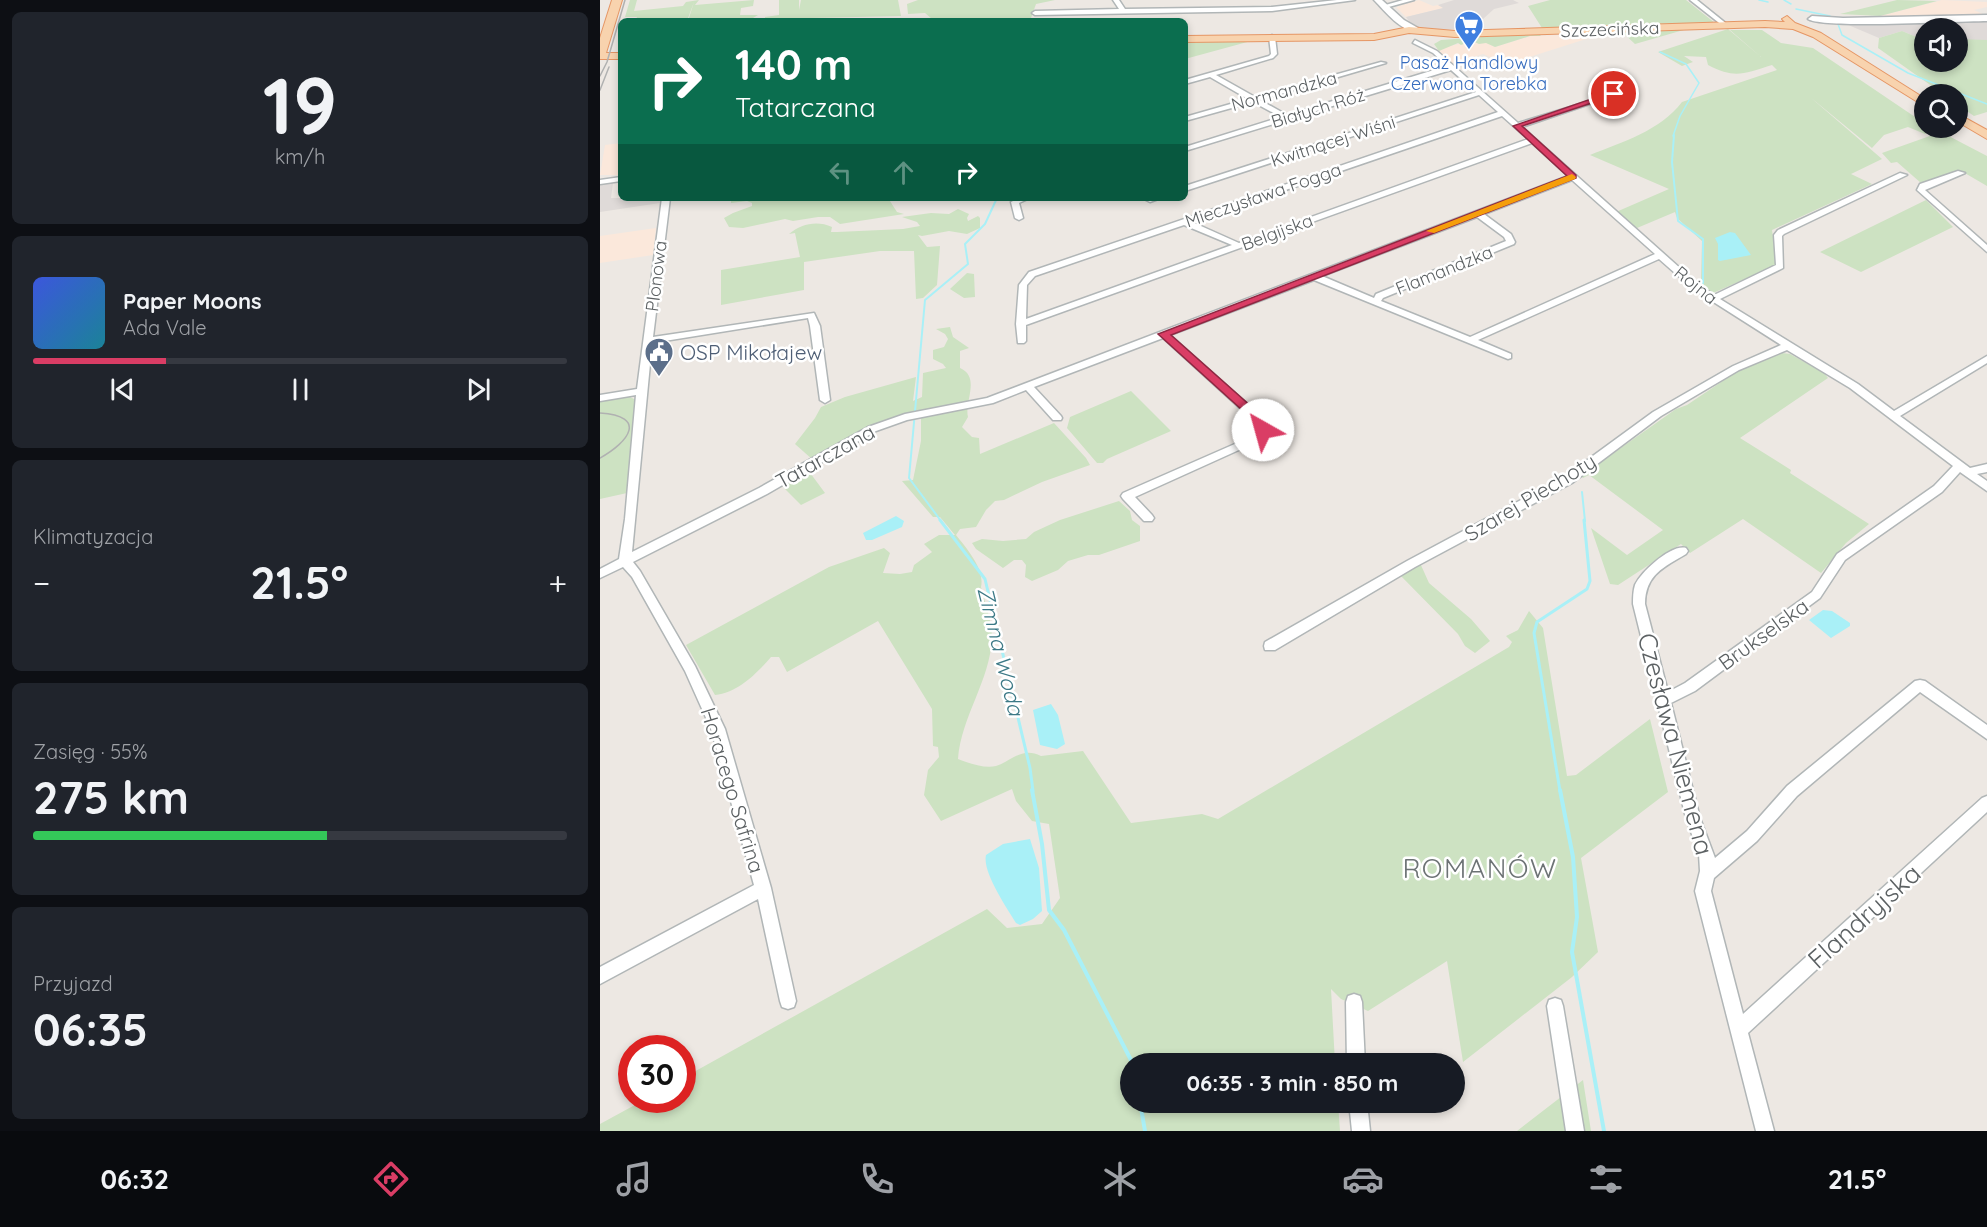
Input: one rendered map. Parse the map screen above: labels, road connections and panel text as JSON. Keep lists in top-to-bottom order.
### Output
{
  "streets": {
    "main road": ["Szczecińska"],
    "street": [
      "Normandzka",
      "Białych Róż",
      "Kwitnącej Wiśni",
      "Mieczysława Fogga",
      "Belgijska",
      "Flamandzka",
      "Plonowa",
      "Rojna",
      "Tatarczana",
      "Szarej Piechoty",
      "Brukselska",
      "Czesława Niemena",
      "Horacego Safrina",
      "Flandryjska"
    ]
  },
  "crossings": [
    ["Szczecińska", "Rojna"],
    ["Białych Róż", "Rojna"],
    ["Kwitnącej Wiśni", "Rojna"],
    ["Mieczysława Fogga", "Belgijska"],
    ["Mieczysława Fogga", "Rojna"],
    ["Belgijska", "Rojna"],
    ["Flamandzka", "Tatarczana"],
    ["Plonowa", "Tatarczana"],
    ["Plonowa", "Horacego Safrina"],
    ["Rojna", "Tatarczana"],
    ["Rojna", "Szarej Piechoty"],
    ["Rojna", "Brukselska"],
    ["Tatarczana", "Horacego Safrina"],
    ["Brukselska", "Czesława Niemena"],
    ["Czesława Niemena", "Flandryjska"]
  ],
  "districts": ["ROMANÓW"],
  "water": ["Zimna Woda"],
  "places": {
    "supermarket": ["Pasaż Handlowy Czerwona Torebka"],
    "public building": ["OSP Mikołajew"]
  },
  "page": {
    "tile": [
      ["19", "km/h"],
      "Klimatyzacja",
      ["Zasięg · 55%", "275 km"],
      ["Przyjazd", "06:35"]
    ],
    "turn": ["140 m", "Tatarczana"],
    "song": ["Paper Moons", "Ada Vale"],
    "heat": ["−", "21.5°", "+"],
    "limit": "30",
    "trip": "06:35 · 3 min · 850 m",
    "tabs": ["06:32", "21.5°"]
  }
}
